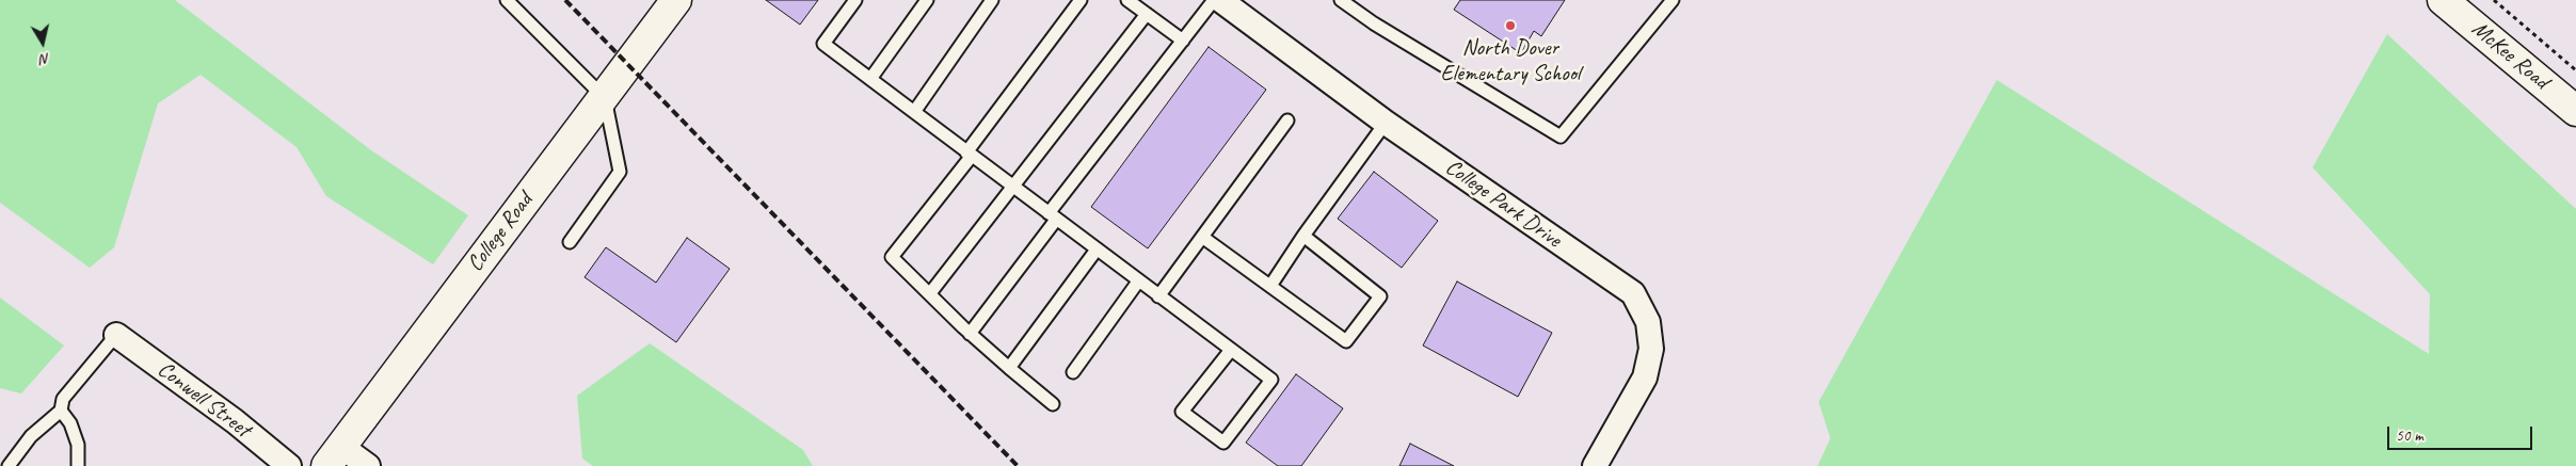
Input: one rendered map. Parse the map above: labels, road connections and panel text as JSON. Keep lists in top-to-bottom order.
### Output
{
  "streets": {
    "street": [
      "McKee Road",
      "College Park Drive",
      "College Road",
      "Conwell Street"
    ]
  },
  "places": ["North Dover Elementary School"],
  "scale_bar": "50 m",
  "north": "bottom"
}
